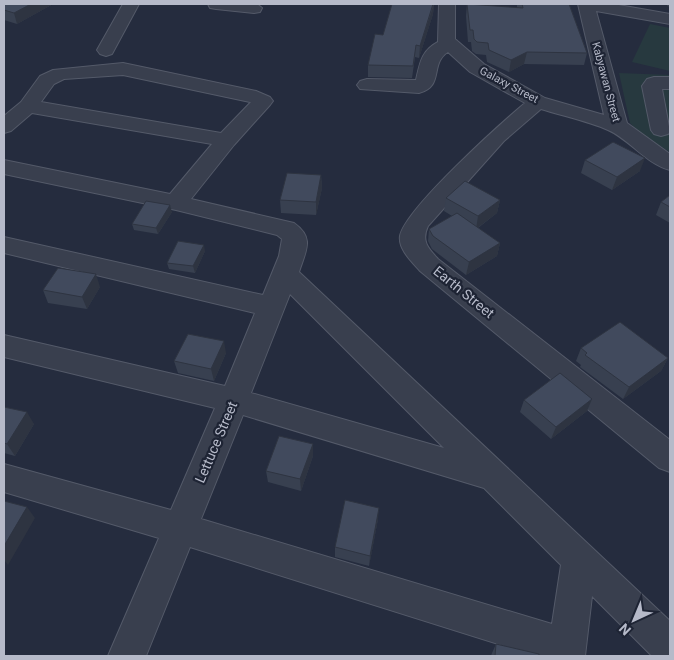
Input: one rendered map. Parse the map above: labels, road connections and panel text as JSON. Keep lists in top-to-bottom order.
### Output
{
  "streets": {
    "street": [
      "Kabyawan Street",
      "Galaxy Street",
      "Earth Street",
      "Lettuce Street"
    ]
  },
  "crossings": [
    ["Kabyawan Street", "Galaxy Street"],
    ["Galaxy Street", "Earth Street"]
  ],
  "north": "bottom left"
}
